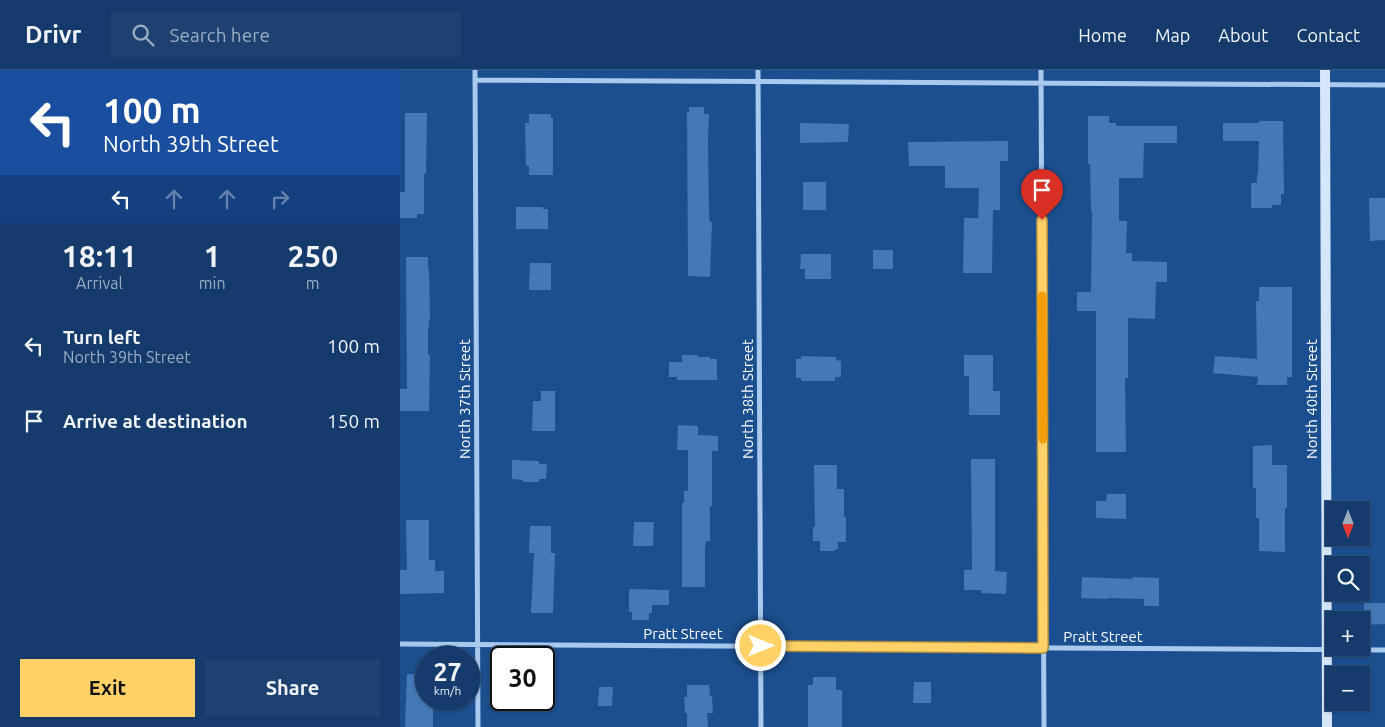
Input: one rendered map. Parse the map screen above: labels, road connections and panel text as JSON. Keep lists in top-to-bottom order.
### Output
{
  "streets": {
    "street": [
      "North 37th Street",
      "North 38th Street",
      "North 40th Street",
      "Pratt Street"
    ]
  },
  "crossings": [
    ["North 37th Street", "Pratt Street"],
    ["North 38th Street", "Pratt Street"]
  ],
  "north": "bottom",
  "page": {
    "header": "Drivr",
    "search": "Search here",
    "nav": [
      "Home",
      "Map",
      "About",
      "Contact"
    ],
    "turn": ["100 m", "North 39th Street"],
    "eta": [
      "18:11",
      "Arrival",
      "1",
      "min",
      "250",
      "m"
    ],
    "list": [
      {
        "name": "Turn left",
        "note": "North 39th Street",
        "value": "100 m"
      },
      {
        "name": "Arrive at destination",
        "value": "150 m"
      }
    ],
    "map_buttons": ["+", "−"],
    "speed": "27 km/h",
    "limit": "30",
    "buttons": ["Exit", "Share"]
  }
}
